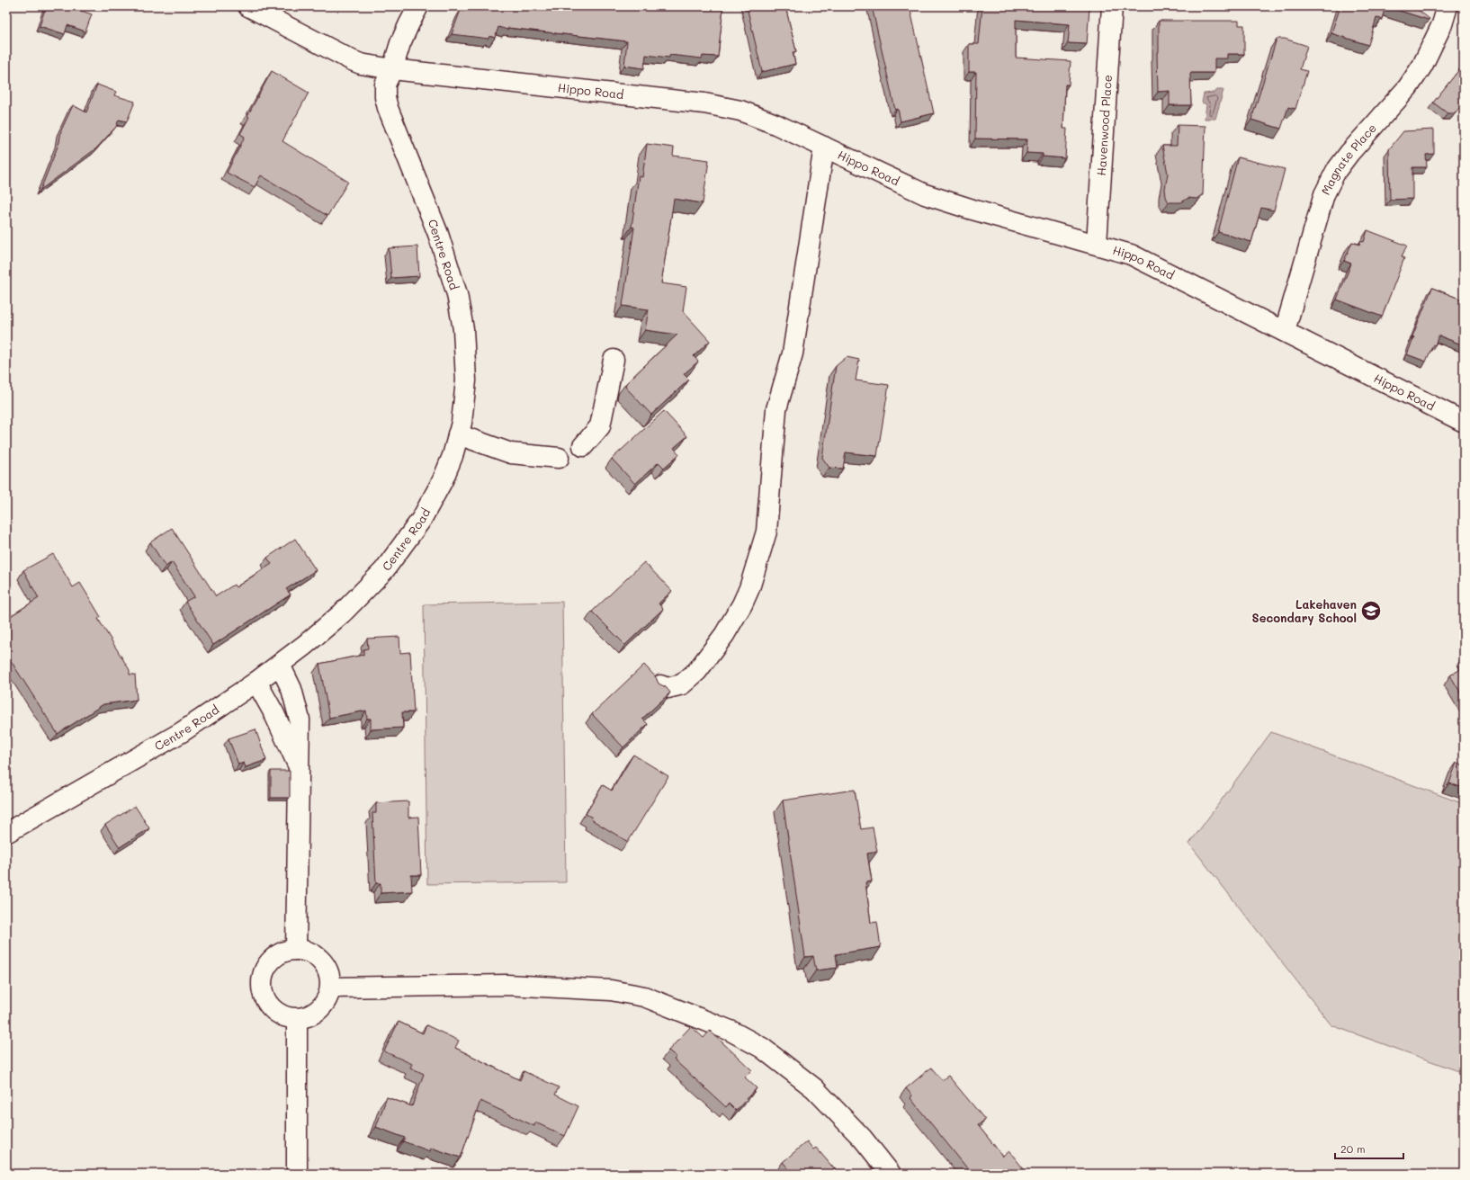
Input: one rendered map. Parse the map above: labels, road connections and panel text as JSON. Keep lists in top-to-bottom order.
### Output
{
  "streets": {
    "street": [
      "Hippo Road",
      "Havenwood Place",
      "Magnate Place",
      "Centre Road"
    ]
  },
  "crossings": [
    ["Hippo Road", "Havenwood Place"],
    ["Hippo Road", "Magnate Place"],
    ["Hippo Road", "Centre Road"]
  ],
  "places": {
    "school or university": ["Lakehaven Secondary School"]
  },
  "scale_bar": "20 m"
}
